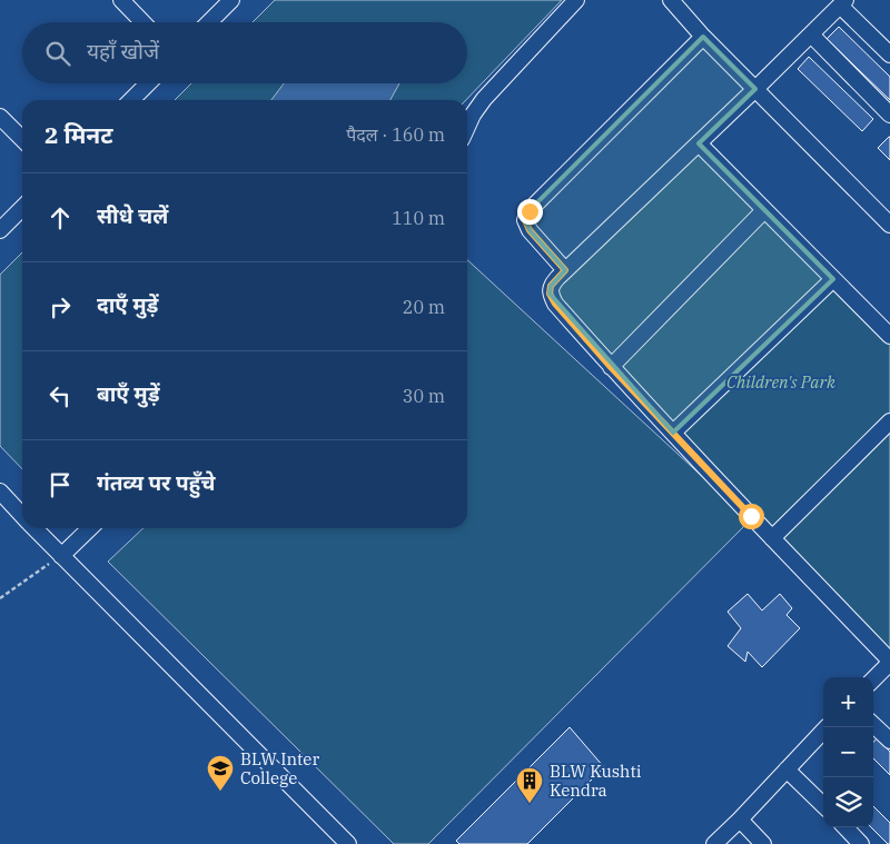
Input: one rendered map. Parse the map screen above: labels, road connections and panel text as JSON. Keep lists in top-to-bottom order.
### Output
{
  "parks": ["Children's Park"],
  "places": {
    "school or university": ["BLW Inter College"],
    "building": ["BLW Kushti Kendra"]
  },
  "page": {
    "search": "यहाँ खोजें",
    "heading": ["2 मिनट", "पैदल · 160 m"],
    "list": [
      ["सीधे चलें", "110 m"],
      ["दाएँ मुड़ें", "20 m"],
      ["बाएँ मुड़ें", "30 m"],
      "गंतव्य पर पहुँचे"
    ],
    "map_buttons": ["+", "−"]
  }
}
